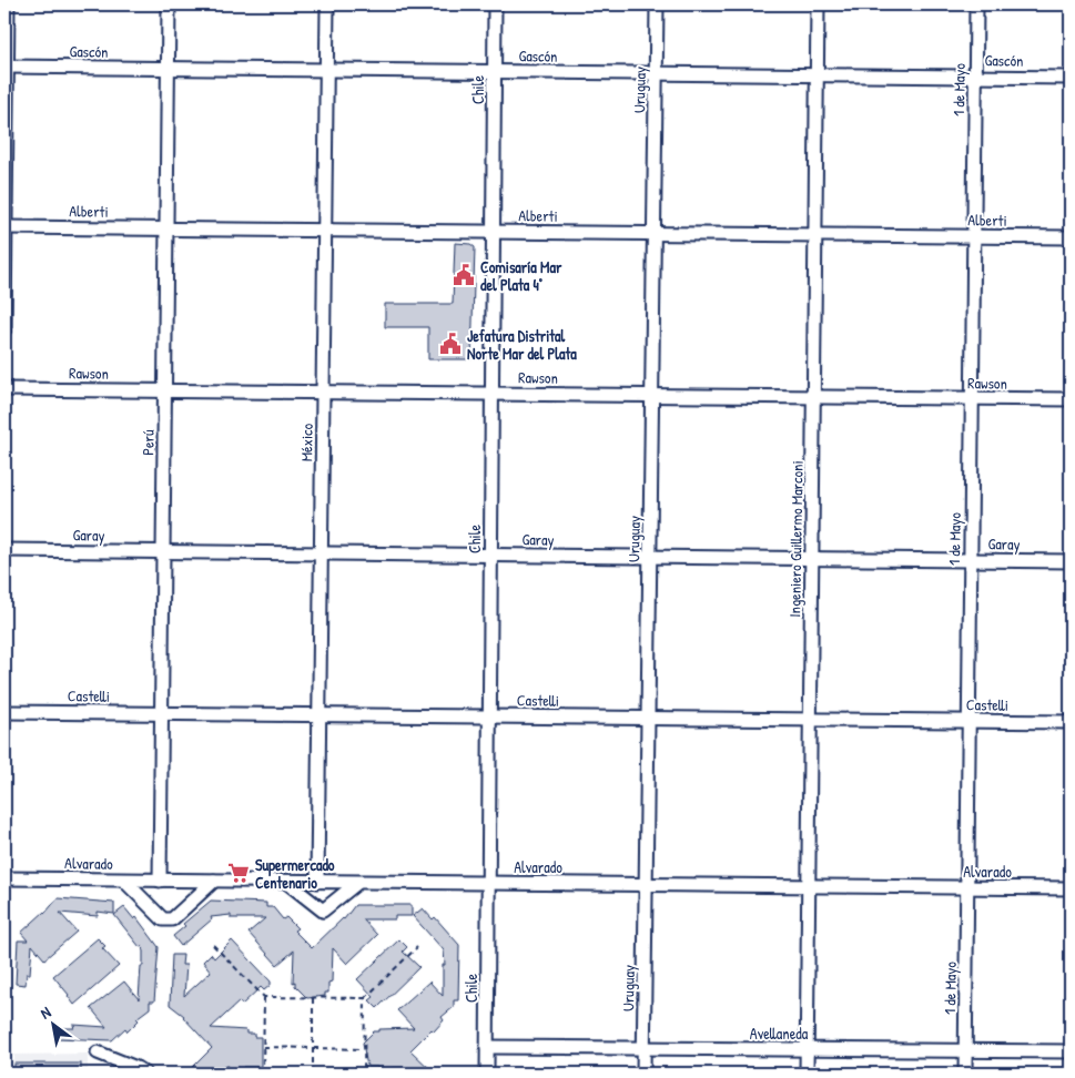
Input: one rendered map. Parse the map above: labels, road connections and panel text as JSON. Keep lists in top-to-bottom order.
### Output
{
  "streets": {
    "street": [
      "Gascón",
      "Chile",
      "Uruguay",
      "1 de Mayo",
      "Alberti",
      "Rawson",
      "Perú",
      "México",
      "Garay",
      "Ingeniero Guillermo Marconi",
      "Castelli",
      "Alvarado",
      "Avellaneda"
    ]
  },
  "crossings": [
    ["Gascón", "Chile"],
    ["Gascón", "Uruguay"],
    ["Gascón", "1 de Mayo"],
    ["Gascón", "Perú"],
    ["Gascón", "México"],
    ["Gascón", "Ingeniero Guillermo Marconi"],
    ["Chile", "Alberti"],
    ["Chile", "Rawson"],
    ["Chile", "Garay"],
    ["Chile", "Castelli"],
    ["Chile", "Alvarado"],
    ["Chile", "Avellaneda"],
    ["Uruguay", "Alberti"],
    ["Uruguay", "Rawson"],
    ["Uruguay", "Garay"],
    ["Uruguay", "Castelli"],
    ["Uruguay", "Alvarado"],
    ["Uruguay", "Avellaneda"],
    ["1 de Mayo", "Alberti"],
    ["1 de Mayo", "Rawson"],
    ["1 de Mayo", "Garay"],
    ["1 de Mayo", "Castelli"],
    ["1 de Mayo", "Alvarado"],
    ["1 de Mayo", "Avellaneda"],
    ["Alberti", "Perú"],
    ["Alberti", "México"],
    ["Alberti", "Ingeniero Guillermo Marconi"],
    ["Rawson", "Perú"],
    ["Rawson", "México"],
    ["Rawson", "Ingeniero Guillermo Marconi"],
    ["Perú", "Garay"],
    ["Perú", "Castelli"],
    ["Perú", "Alvarado"],
    ["México", "Garay"],
    ["México", "Castelli"],
    ["México", "Alvarado"],
    ["Garay", "Ingeniero Guillermo Marconi"],
    ["Ingeniero Guillermo Marconi", "Castelli"],
    ["Ingeniero Guillermo Marconi", "Alvarado"],
    ["Ingeniero Guillermo Marconi", "Avellaneda"]
  ],
  "places": {
    "public building": ["Comisaría Mar del Plata 4°", "Jefatura Distrital Norte Mar del Plata"],
    "supermarket": ["Supermercado Centenario"]
  },
  "north": "top left"
}
